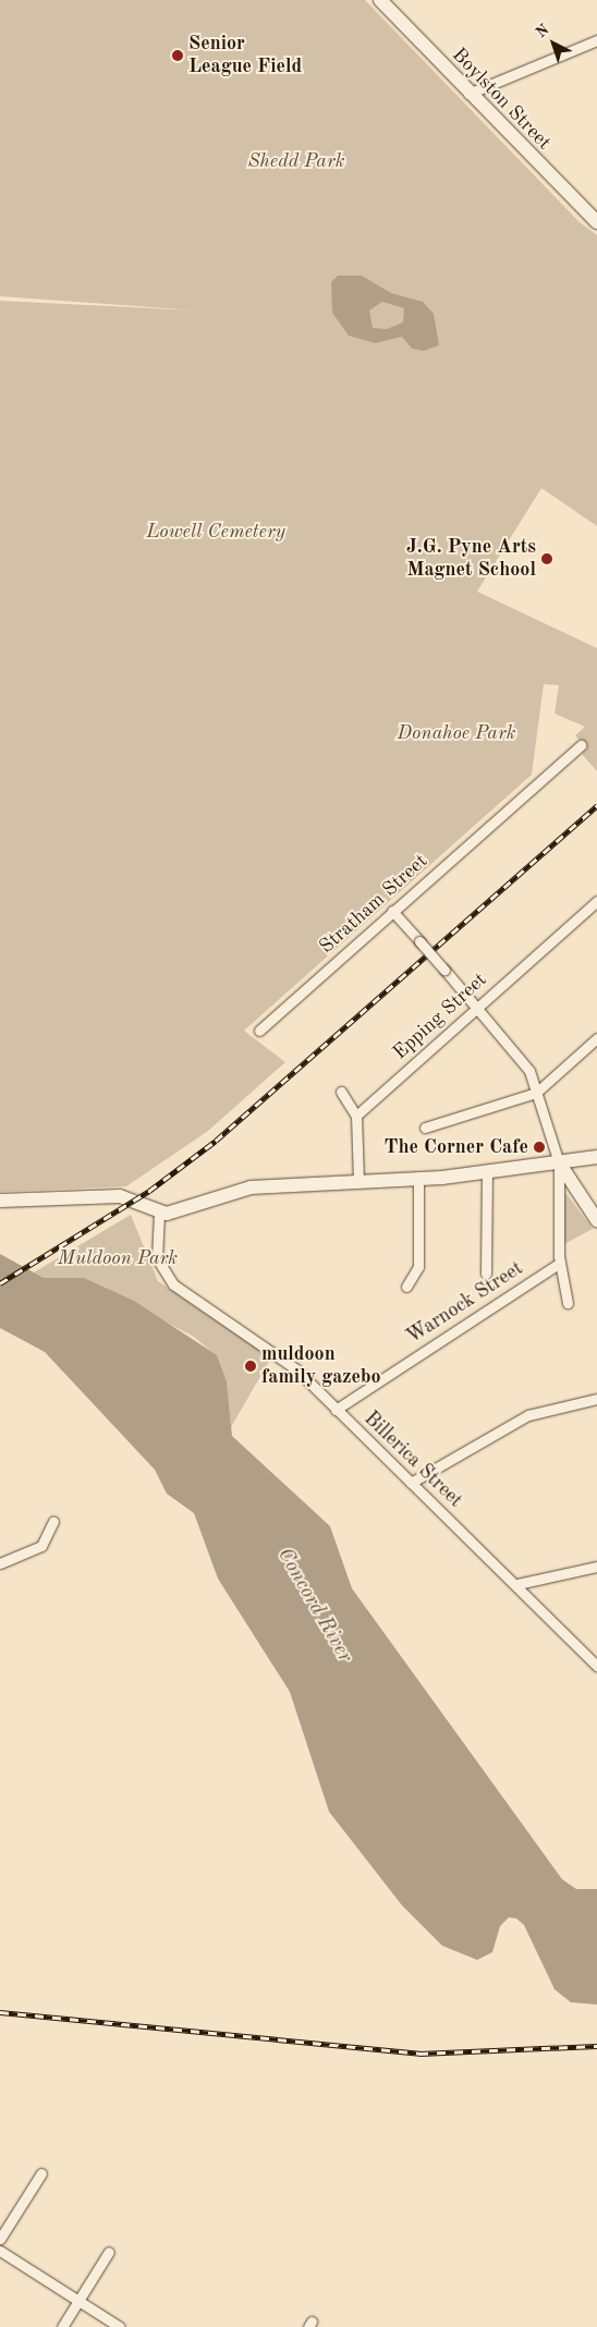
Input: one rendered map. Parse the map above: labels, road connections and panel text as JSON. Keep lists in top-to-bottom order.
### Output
{
  "streets": {
    "main road": ["Boylston Street"],
    "street": [
      "Stratham Street",
      "Epping Street",
      "Warnock Street",
      "Billerica Street"
    ]
  },
  "crossings": [
    ["Warnock Street", "Billerica Street"]
  ],
  "water": ["Concord River"],
  "parks": [
    "Shedd Park",
    "Lowell Cemetery",
    "Donahoe Park",
    "Muldoon Park"
  ],
  "places": [
    "Senior League Field",
    "J.G. Pyne Arts Magnet School",
    "The Corner Cafe",
    "muldoon family gazebo"
  ],
  "north": "top left"
}
